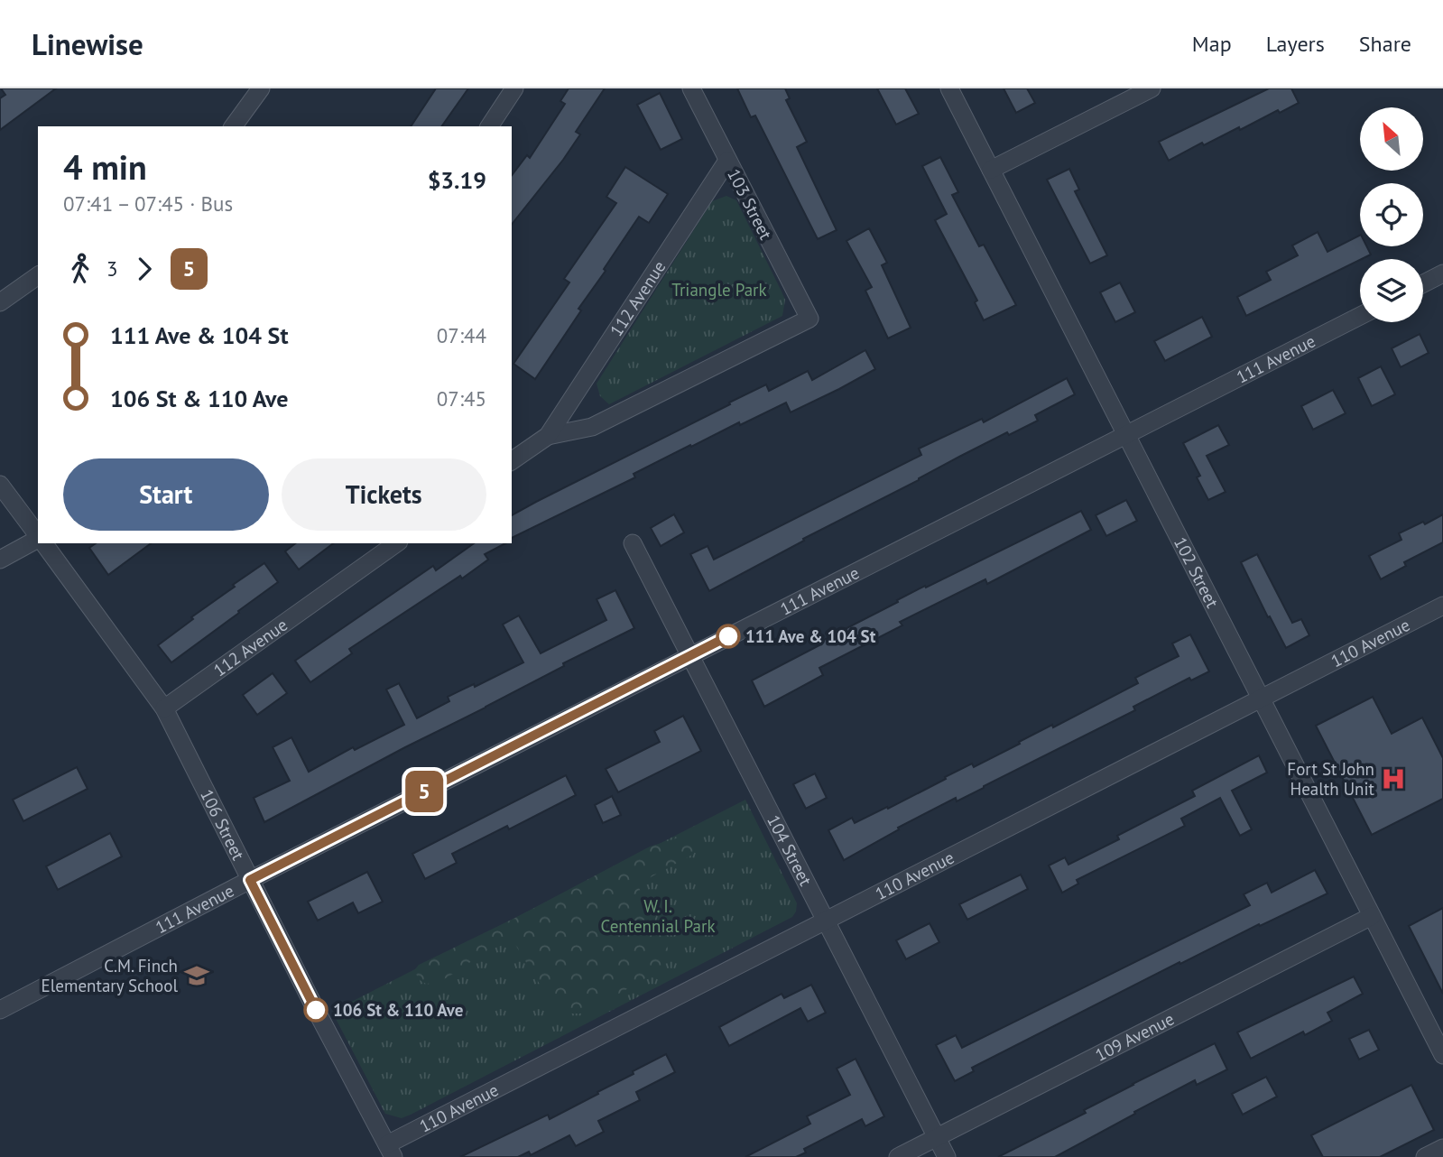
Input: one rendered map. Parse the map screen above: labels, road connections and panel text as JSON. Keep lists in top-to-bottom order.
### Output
{
  "streets": {
    "street": [
      "103 Street",
      "112 Avenue",
      "111 Avenue",
      "102 Street",
      "110 Avenue",
      "106 Street",
      "104 Street",
      "109 Avenue"
    ]
  },
  "crossings": [
    ["103 Street", "112 Avenue"],
    ["112 Avenue", "106 Street"],
    ["111 Avenue", "102 Street"],
    ["111 Avenue", "106 Street"],
    ["111 Avenue", "104 Street"],
    ["102 Street", "110 Avenue"],
    ["102 Street", "109 Avenue"],
    ["110 Avenue", "106 Street"],
    ["110 Avenue", "104 Street"],
    ["104 Street", "109 Avenue"]
  ],
  "parks": ["Triangle Park", "W. I. Centennial Park"],
  "places": {
    "other": ["111 Ave & 104 St", "106 St & 110 Ave"],
    "hospital": ["Fort St John Health Unit"],
    "school or university": ["C.M. Finch Elementary School"]
  },
  "lines": ["bus line 5"],
  "north": "top left",
  "page": {
    "header": "Linewise",
    "nav": ["Map", "Layers", "Share"],
    "on_map": "5",
    "heading": ["4 min", "07:41 – 07:45 · Bus", "$3.19"],
    "legs": ["3", "5"],
    "list": [
      {
        "name": "111 Ave & 104 St",
        "value": "07:44"
      },
      {
        "name": "106 St & 110 Ave",
        "value": "07:45"
      }
    ],
    "buttons": ["Start", "Tickets"]
  }
}
